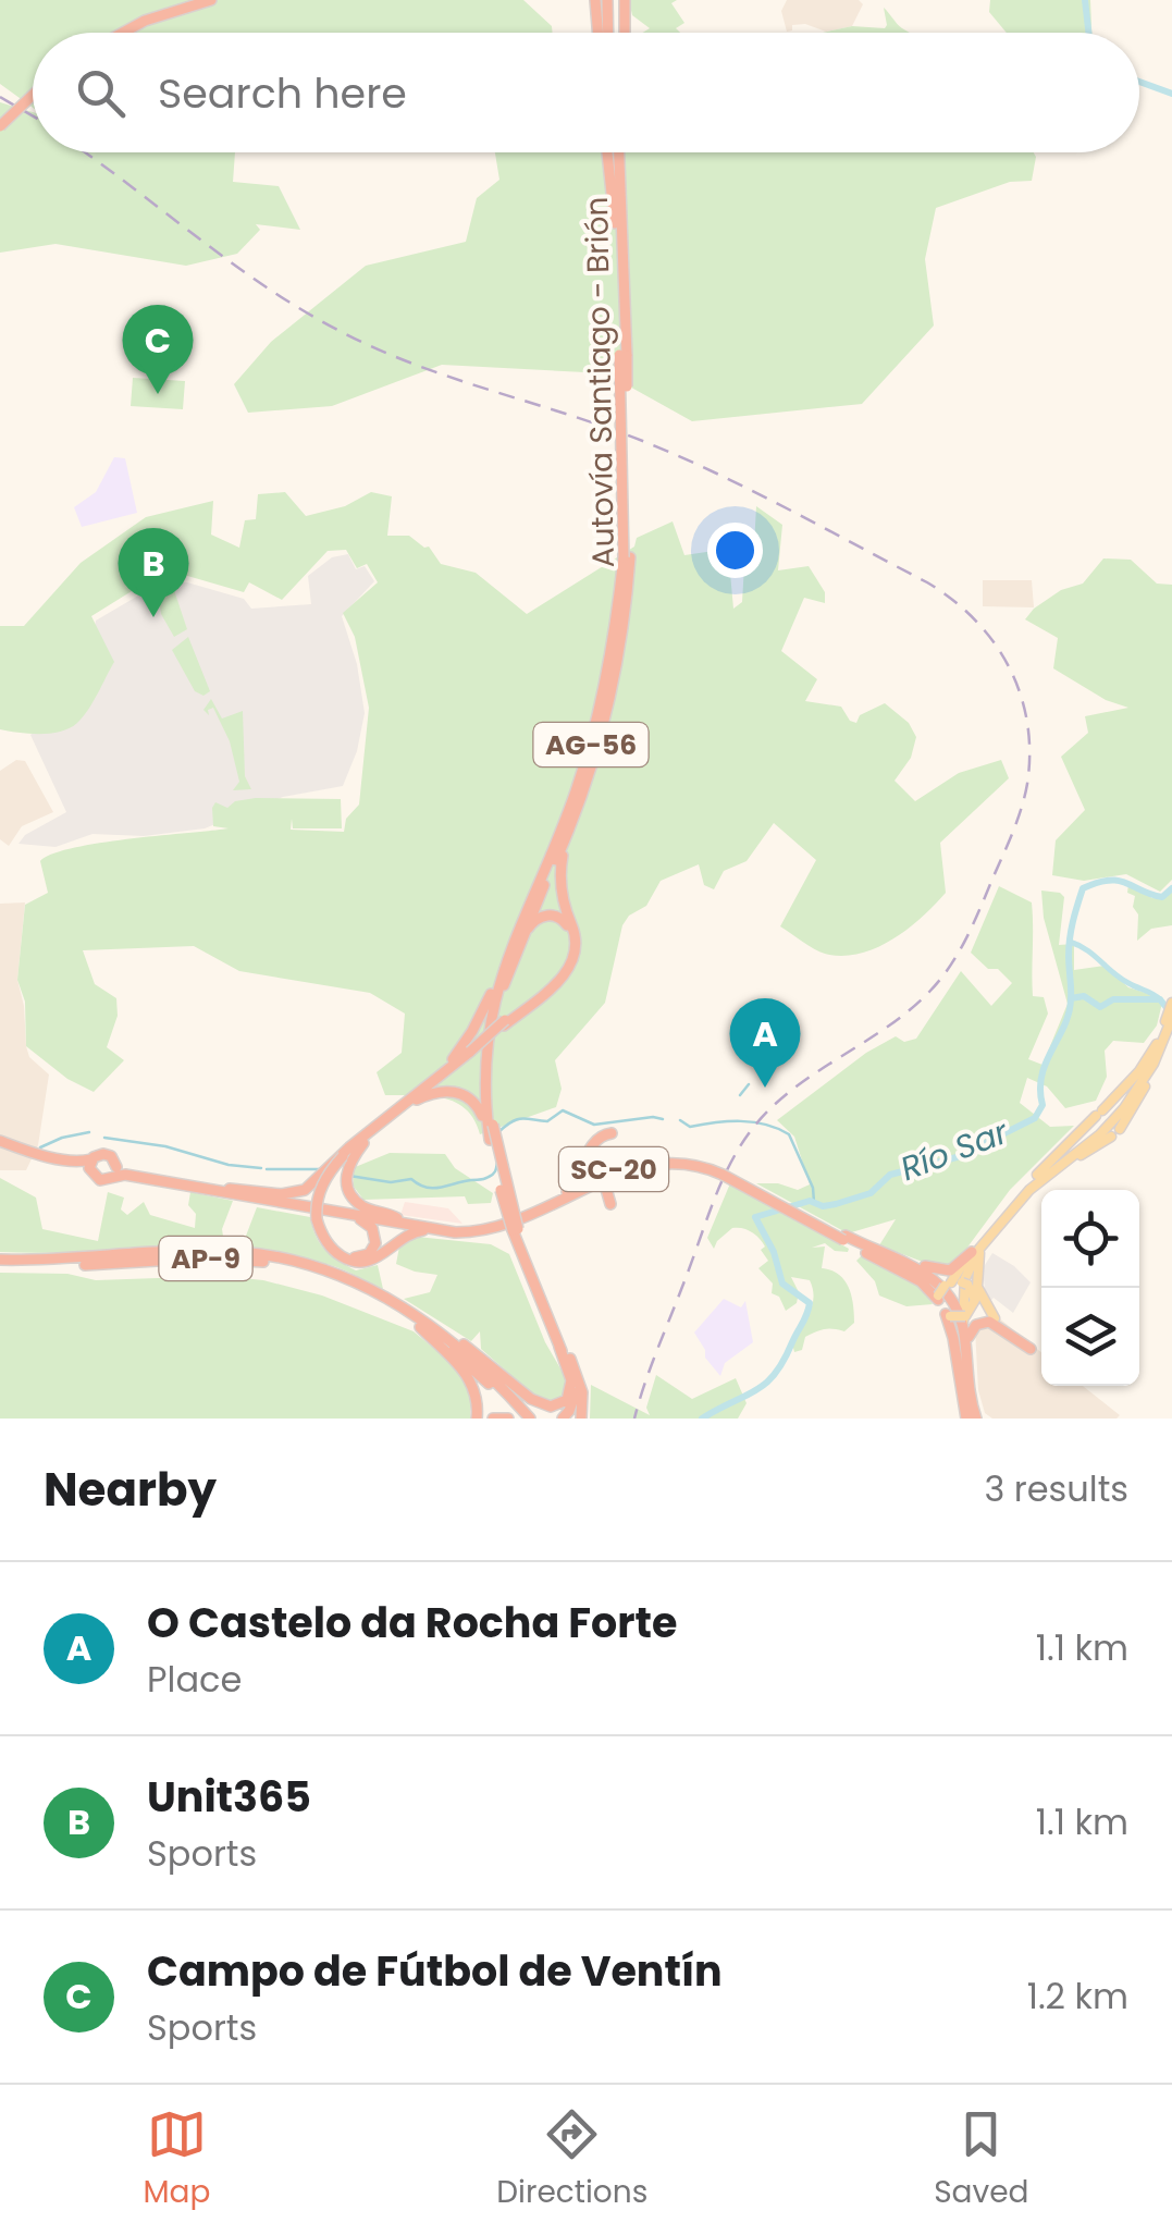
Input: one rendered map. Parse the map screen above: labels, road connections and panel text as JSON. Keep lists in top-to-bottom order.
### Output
{
  "streets": {
    "highway": [
      "Autovía Santiago - Brión",
      "AG-56",
      "SC-20",
      "AP-9"
    ]
  },
  "crossings": [
    ["Autovía Santiago - Brión", "SC-20"]
  ],
  "water": ["Río Sar"],
  "page": {
    "search": "Search here",
    "pins": ["C", "B", "A"],
    "heading": ["Nearby", "3 results"],
    "list": [
      {
        "mark": "A",
        "name": "O Castelo da Rocha Forte",
        "note": "Place",
        "value": "1.1 km"
      },
      {
        "mark": "B",
        "name": "Unit365",
        "note": "Sports",
        "value": "1.1 km"
      },
      {
        "mark": "C",
        "name": "Campo de Fútbol de Ventín",
        "note": "Sports",
        "value": "1.2 km"
      }
    ],
    "nav": ["Map", "Directions", "Saved"]
  }
}
